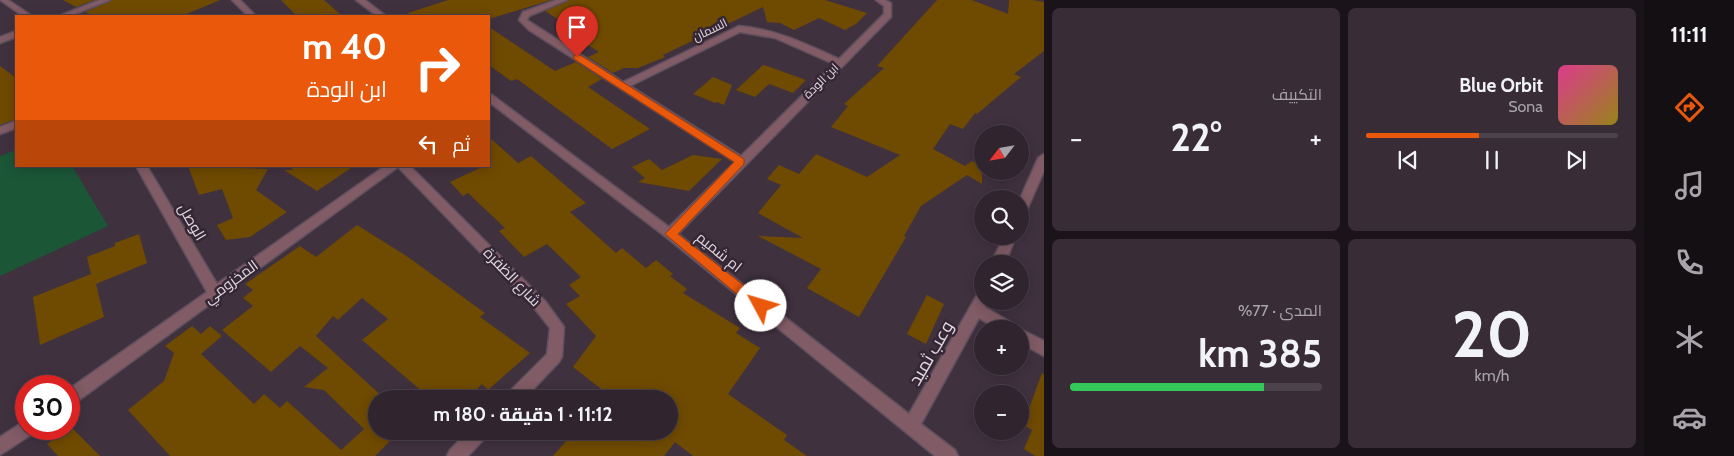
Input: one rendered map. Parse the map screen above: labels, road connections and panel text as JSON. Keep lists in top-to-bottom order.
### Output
{
  "streets": {
    "street": [
      "السمان",
      "ابن الودة",
      "الوصل",
      "ام شميم",
      "شارع الظفرة",
      "المخزومي",
      "وعب ثميد"
    ]
  },
  "crossings": [
    ["السمان", "ابن الودة"],
    ["ابن الودة", "ام شميم"],
    ["الوصل", "المخزومي"],
    ["ام شميم", "وعب ثميد"]
  ],
  "north": "bottom left",
  "page": {
    "tabs": "11:11",
    "tile": [
      "التكييف",
      ["20", "km/h"],
      ["المدى · 77%", "385 km"]
    ],
    "turn": ["40 m", "ابن الودة"],
    "song": ["Blue Orbit", "Sona"],
    "heat": ["−", "22°", "+"],
    "then": "ثم",
    "map_buttons": ["+", "−"],
    "limit": "30",
    "trip": "11:12 · 1 دقيقة · 180 m"
  }
}
